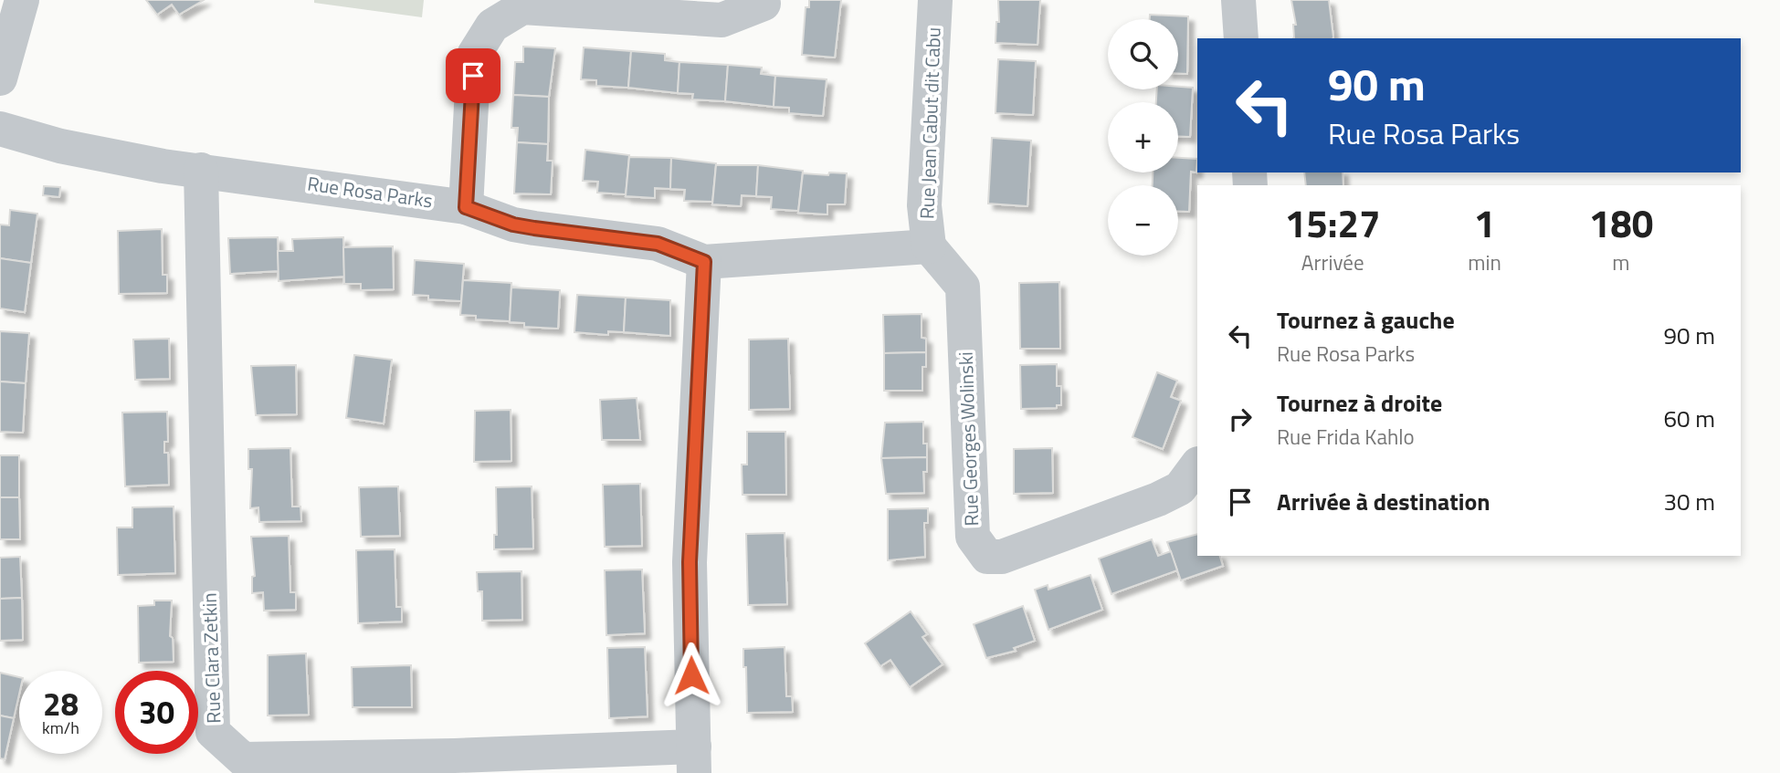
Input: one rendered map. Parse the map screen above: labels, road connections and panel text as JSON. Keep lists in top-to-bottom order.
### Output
{
  "streets": {
    "street": [
      "Rue Jean Cabut dit Cabu",
      "Rue Rosa Parks",
      "Rue Georges Wolinski",
      "Rue Clara Zetkin"
    ]
  },
  "crossings": [
    ["Rue Jean Cabut dit Cabu", "Rue Rosa Parks"],
    ["Rue Jean Cabut dit Cabu", "Rue Georges Wolinski"],
    ["Rue Rosa Parks", "Rue Georges Wolinski"],
    ["Rue Rosa Parks", "Rue Clara Zetkin"]
  ],
  "page": {
    "map_buttons": ["+", "−"],
    "turn": ["90 m", "Rue Rosa Parks"],
    "eta": [
      "15:27",
      "Arrivée",
      "1",
      "min",
      "180",
      "m"
    ],
    "list": [
      {
        "name": "Tournez à gauche",
        "note": "Rue Rosa Parks",
        "value": "90 m"
      },
      {
        "name": "Tournez à droite",
        "note": "Rue Frida Kahlo",
        "value": "60 m"
      },
      {
        "name": "Arrivée à destination",
        "value": "30 m"
      }
    ],
    "speed": "28 km/h",
    "limit": "30"
  }
}
